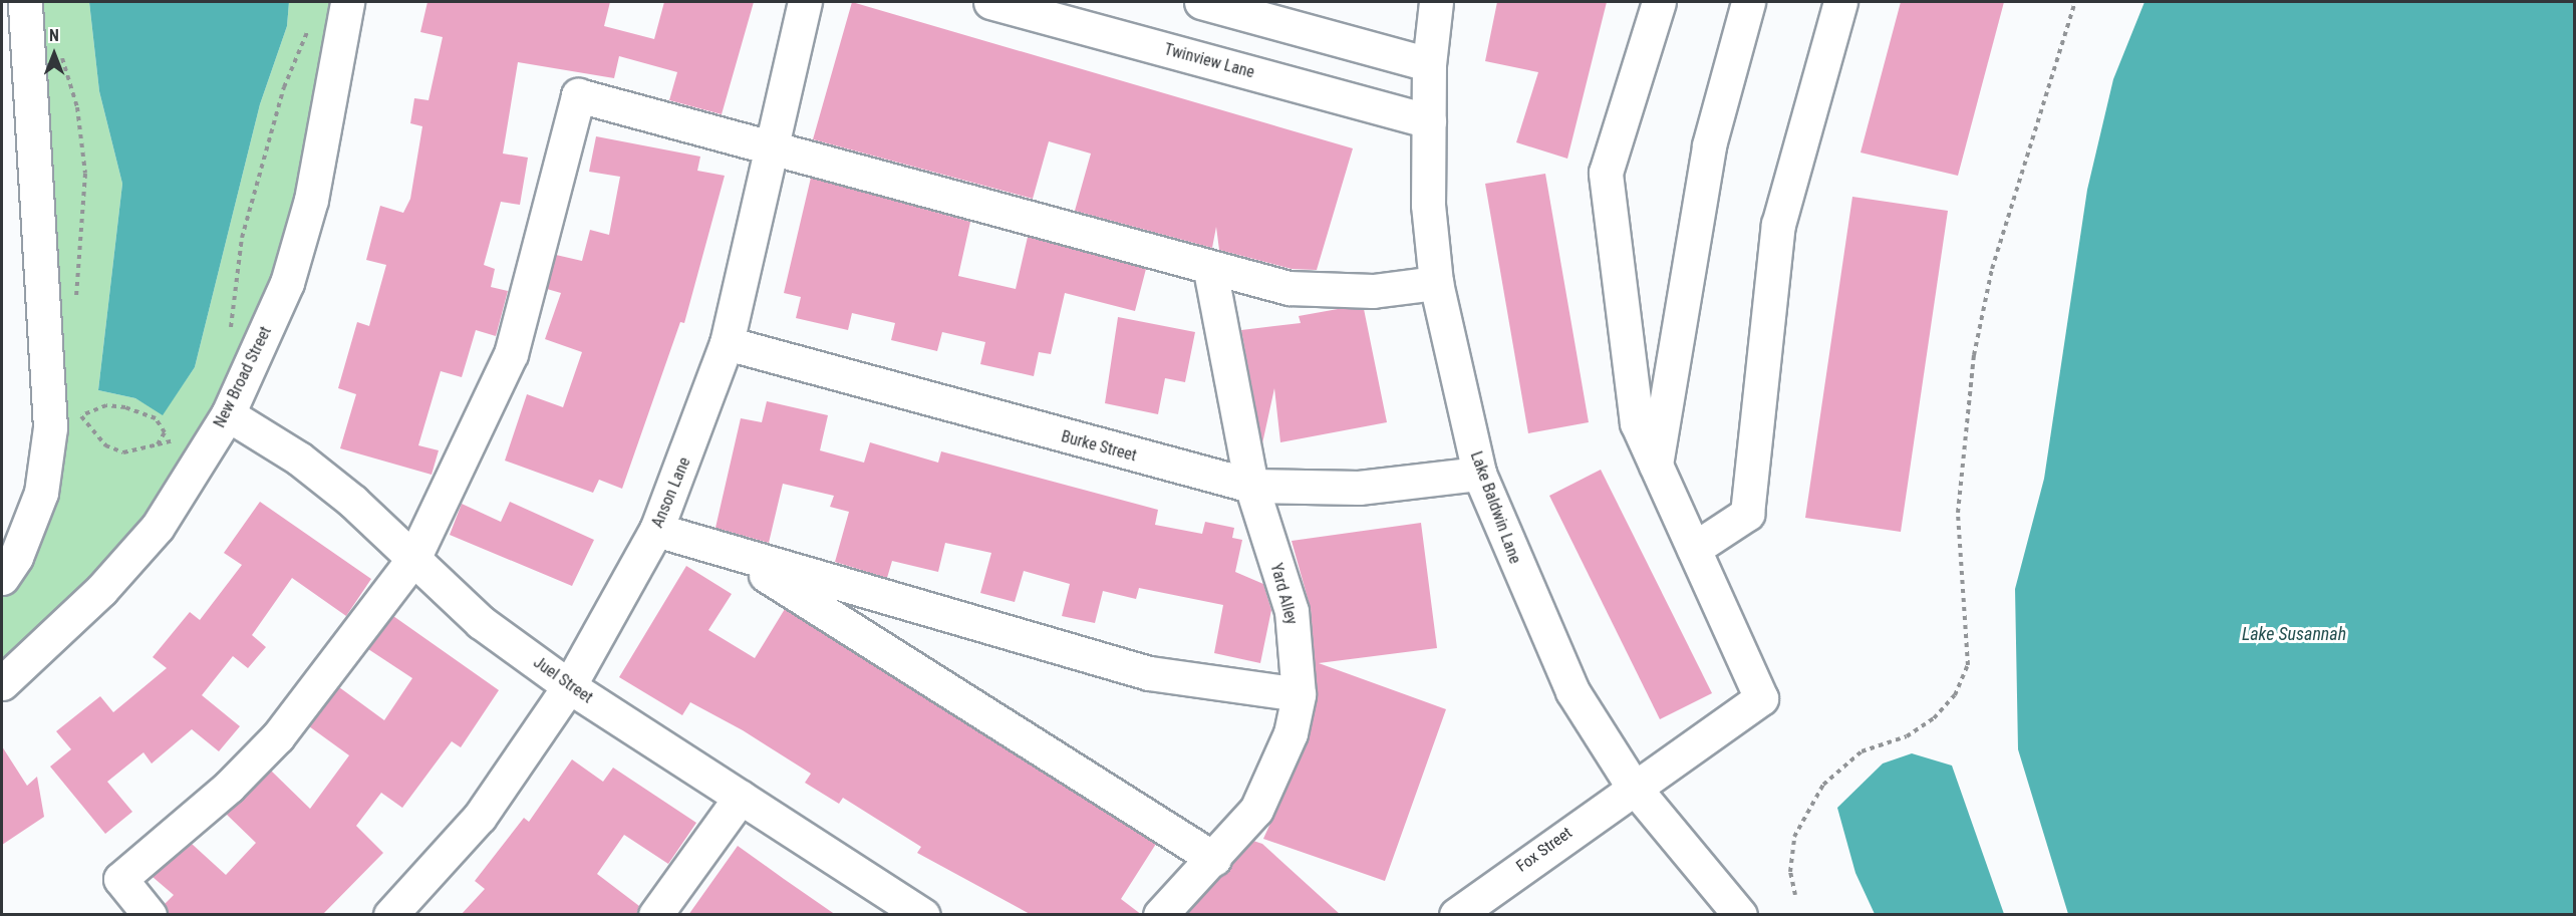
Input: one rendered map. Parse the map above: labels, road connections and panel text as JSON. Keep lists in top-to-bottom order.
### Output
{
  "streets": {
    "street": [
      "Twinview Lane",
      "New Broad Street",
      "Burke Street",
      "Anson Lane",
      "Lake Baldwin Lane",
      "Yard Alley",
      "Juel Street",
      "Fox Street"
    ]
  },
  "crossings": [
    ["Twinview Lane", "Lake Baldwin Lane"],
    ["New Broad Street", "Juel Street"],
    ["Burke Street", "Anson Lane"],
    ["Burke Street", "Lake Baldwin Lane"],
    ["Burke Street", "Yard Alley"],
    ["Anson Lane", "Juel Street"],
    ["Lake Baldwin Lane", "Fox Street"]
  ],
  "water": ["Lake Susannah"],
  "north": "top"
}
